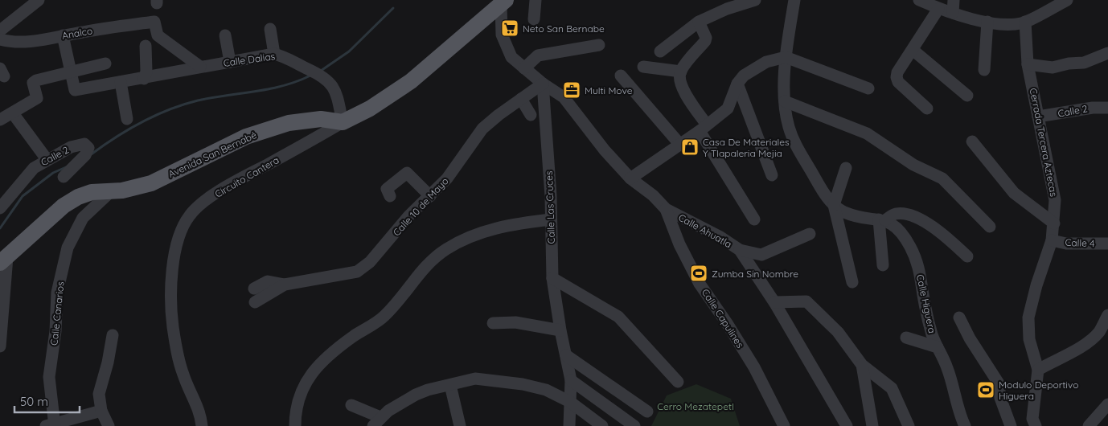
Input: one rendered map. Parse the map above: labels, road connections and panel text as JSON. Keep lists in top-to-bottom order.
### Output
{
  "streets": {
    "main road": ["Avenida San Bernabé"],
    "street": [
      "Analco",
      "Calle Dalias",
      "Calle 2",
      "Cerrada Tercera Aztecas",
      "Circuito Cantera",
      "Calle 10 de Mayo",
      "Calle Las Cruces",
      "Calle Ahuatla",
      "Calle 4",
      "Calle Higuera",
      "Calle Canarios",
      "Calle Capulines"
    ]
  },
  "crossings": [
    ["Analco", "Calle Dalias"],
    ["Calle Dalias", "Avenida San Bernabé"],
    ["Calle Dalias", "Circuito Cantera"],
    ["Calle 2", "Cerrada Tercera Aztecas"],
    ["Cerrada Tercera Aztecas", "Calle 4"],
    ["Avenida San Bernabé", "Circuito Cantera"],
    ["Avenida San Bernabé", "Calle Canarios"],
    ["Calle 10 de Mayo", "Calle Las Cruces"],
    ["Calle 10 de Mayo", "Calle Ahuatla"],
    ["Calle Las Cruces", "Calle Ahuatla"],
    ["Calle Ahuatla", "Calle Capulines"]
  ],
  "parks": ["Cerro Mezatepetl"],
  "places": {
    "supermarket": ["Neto San Bernabe"],
    "office": ["Multi Move"],
    "shop": ["Casa De Materiales Y Tlapaleria Mejia"],
    "sports": ["Zumba Sin Nombre", "Modulo Deportivo Higuera"]
  },
  "scale_bar": "50 m"
}
